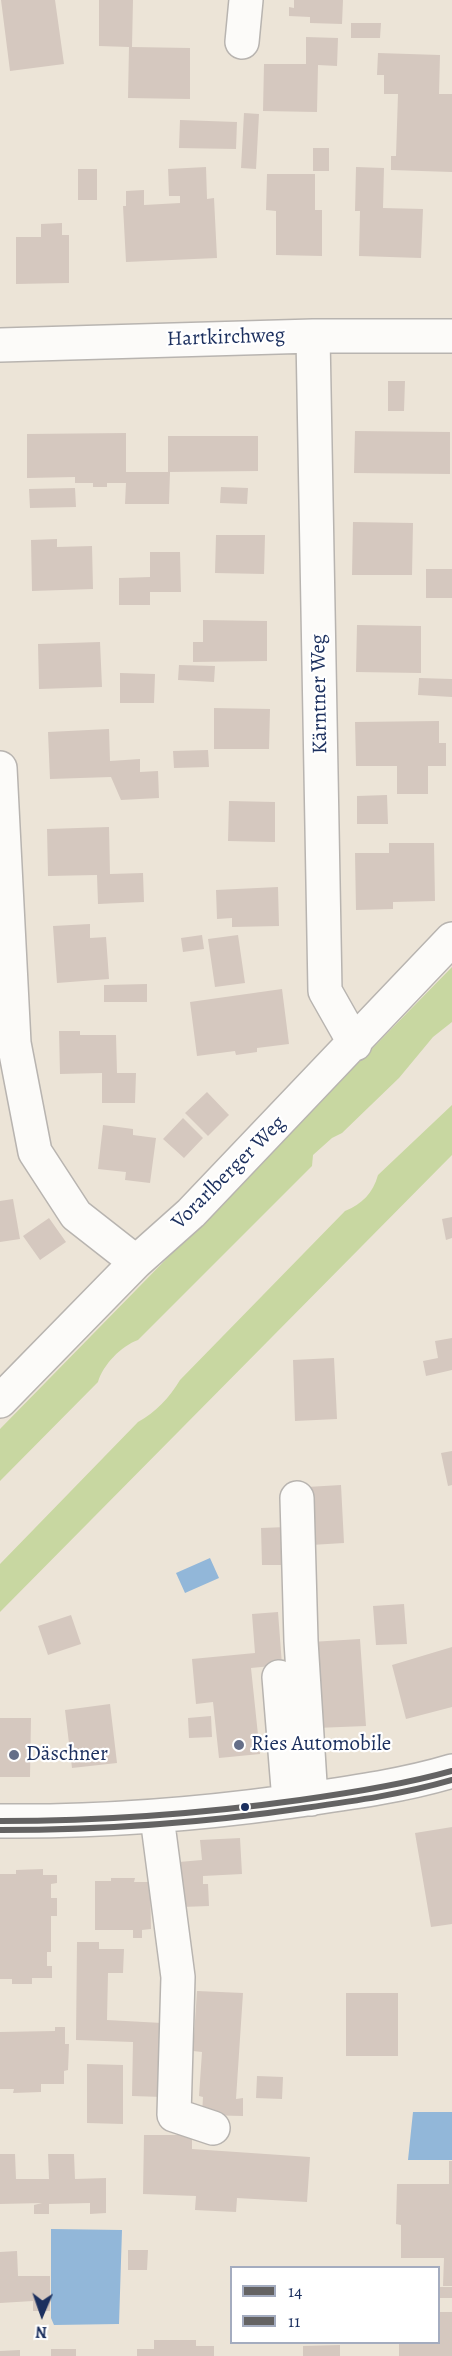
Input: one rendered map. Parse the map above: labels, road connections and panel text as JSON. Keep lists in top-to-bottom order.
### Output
{
  "streets": {
    "street": ["Hartkirchweg", "Kärntner Weg", "Vorarlberger Weg"]
  },
  "crossings": [
    ["Hartkirchweg", "Kärntner Weg"],
    ["Kärntner Weg", "Vorarlberger Weg"]
  ],
  "places": ["Ries Automobile", "Däschner"],
  "lines": ["transit line 14", "transit line 11"],
  "legend": ["14", "11"],
  "north": "bottom"
}
